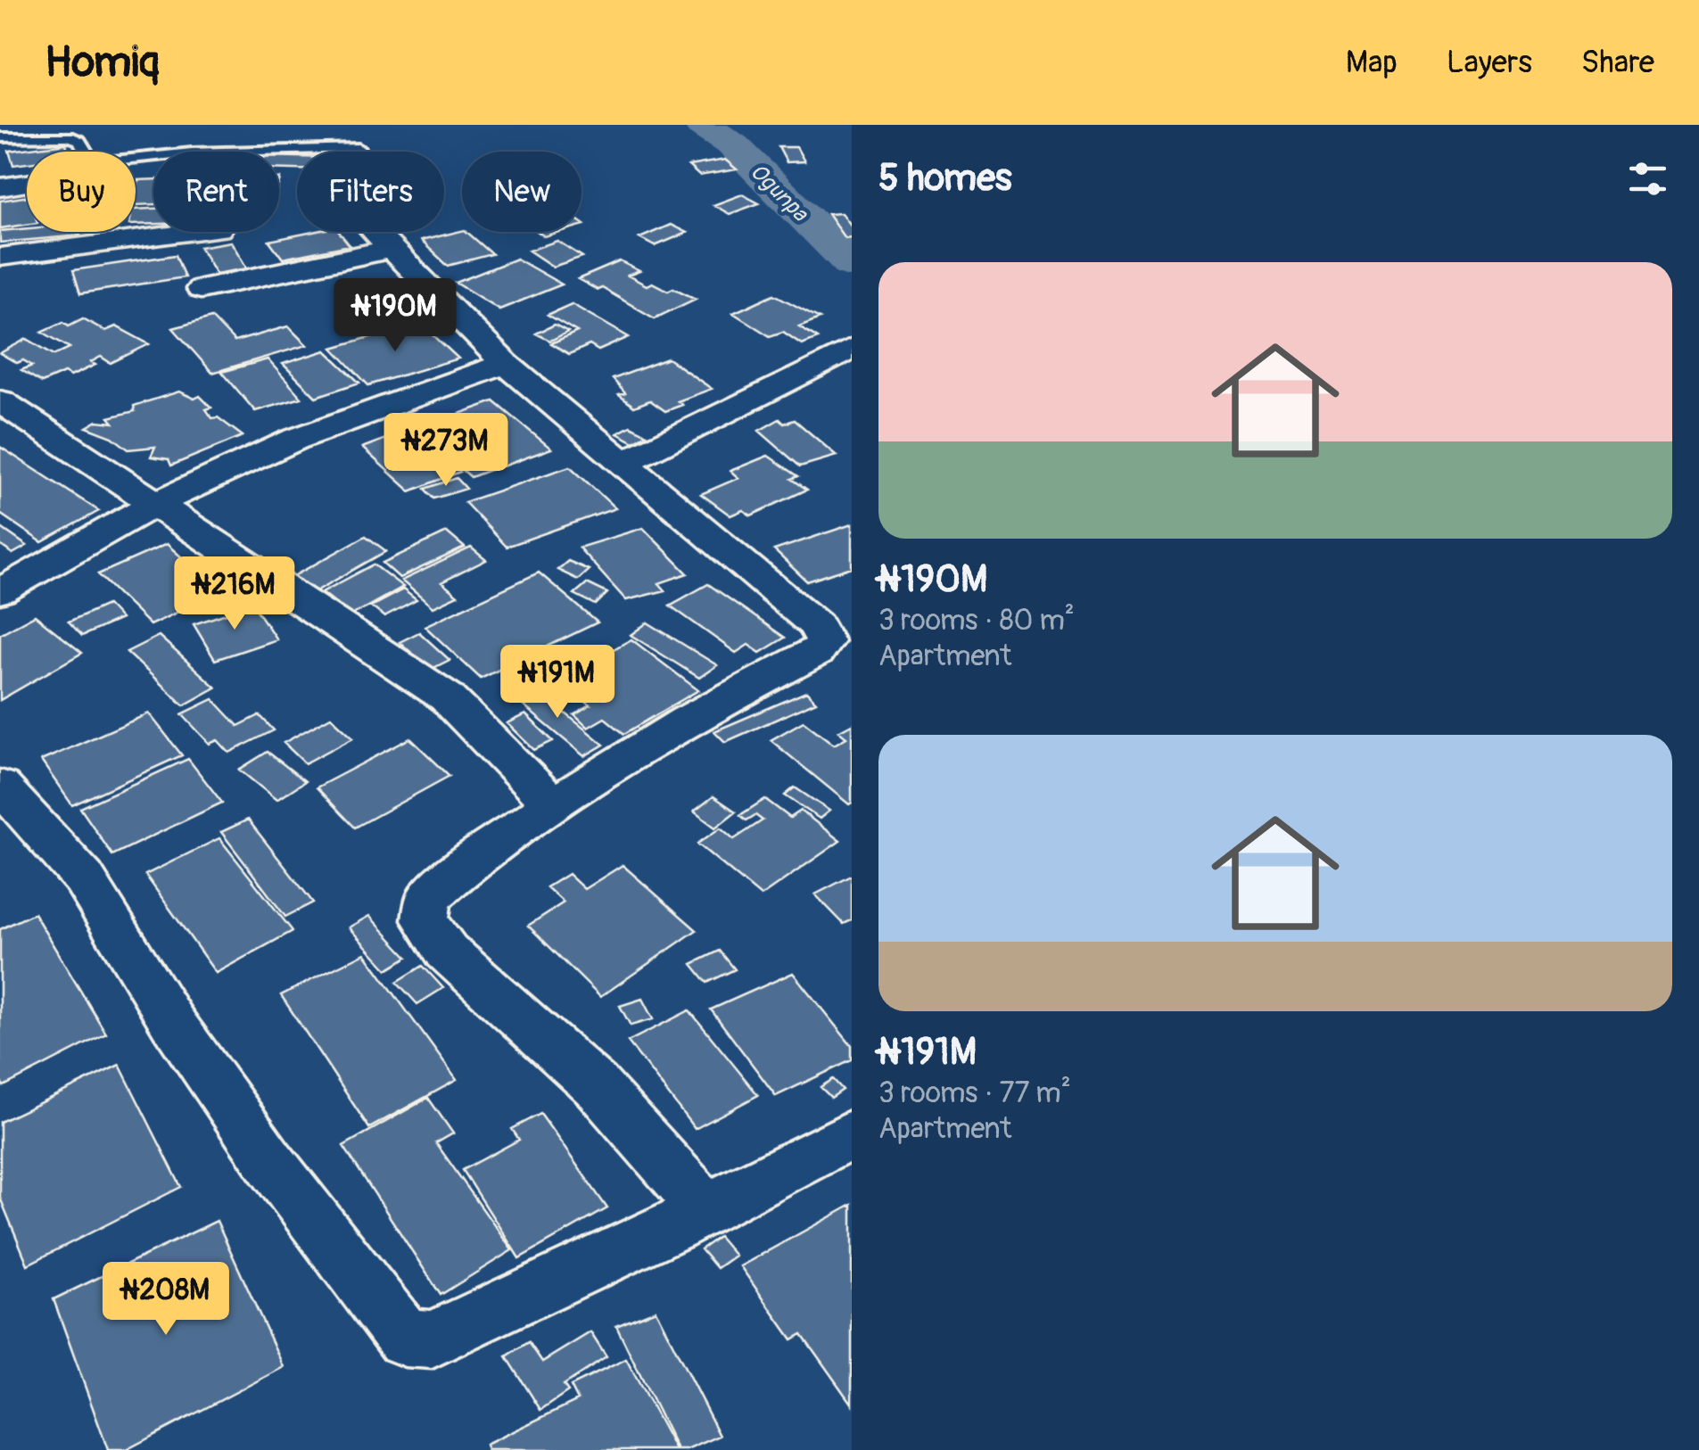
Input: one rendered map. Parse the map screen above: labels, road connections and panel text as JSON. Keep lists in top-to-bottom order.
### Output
{
  "water": ["Ogunpa"],
  "page": {
    "header": "Homiq",
    "nav": ["Map", "Layers", "Share"],
    "heading": "5 homes",
    "chip": [
      "Buy",
      "Rent",
      "Filters",
      "New"
    ],
    "list": [
      {
        "name": "₦190M",
        "note": "3 rooms · 80 m² · Apartment"
      },
      {
        "name": "₦191M",
        "note": "3 rooms · 77 m² · Apartment"
      }
    ],
    "price": [
      "₦190M",
      "₦273M",
      "₦216M",
      "₦191M",
      "₦208M"
    ]
  }
}
